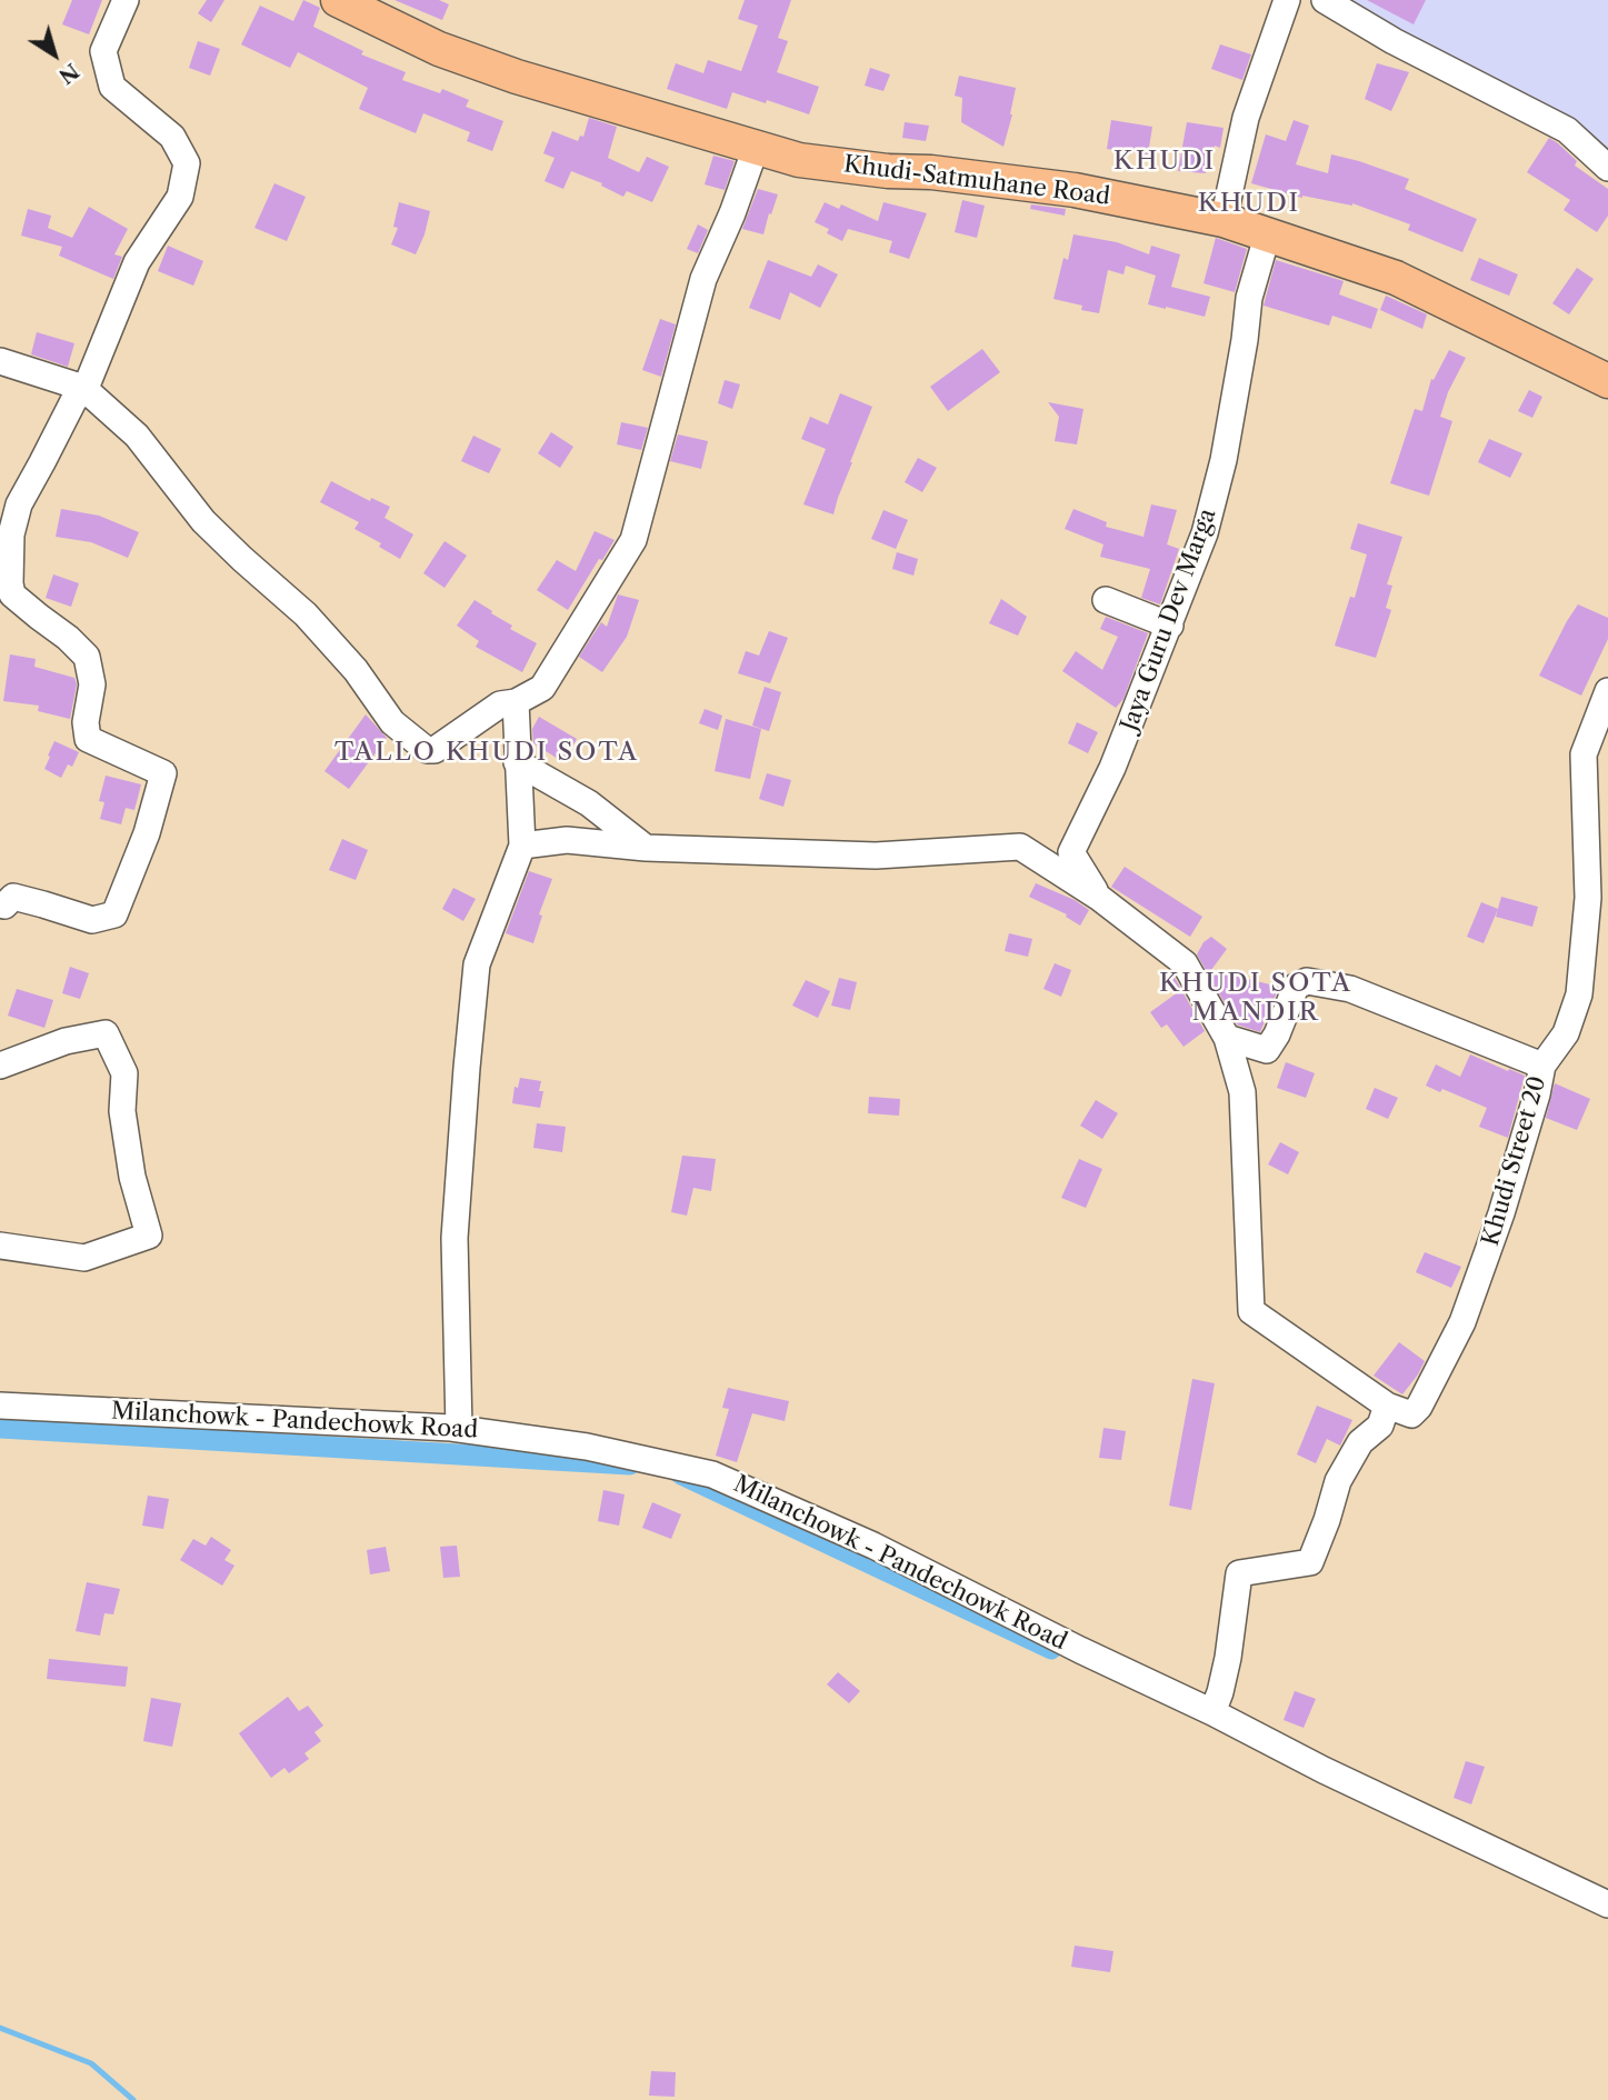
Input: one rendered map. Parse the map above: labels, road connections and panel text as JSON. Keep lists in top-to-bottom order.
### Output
{
  "streets": {
    "main road": ["Khudi-Satmuhane Road"],
    "street": ["Jaya Guru Dev Marga", "Khudi Street 20", "Milanchowk - Pandechowk Road"]
  },
  "crossings": [
    ["Khudi-Satmuhane Road", "Jaya Guru Dev Marga"]
  ],
  "districts": [
    "KHUDI",
    "KHUDI",
    "TALLO KHUDI SOTA",
    "KHUDI SOTA MANDIR"
  ],
  "north": "bottom right"
}
